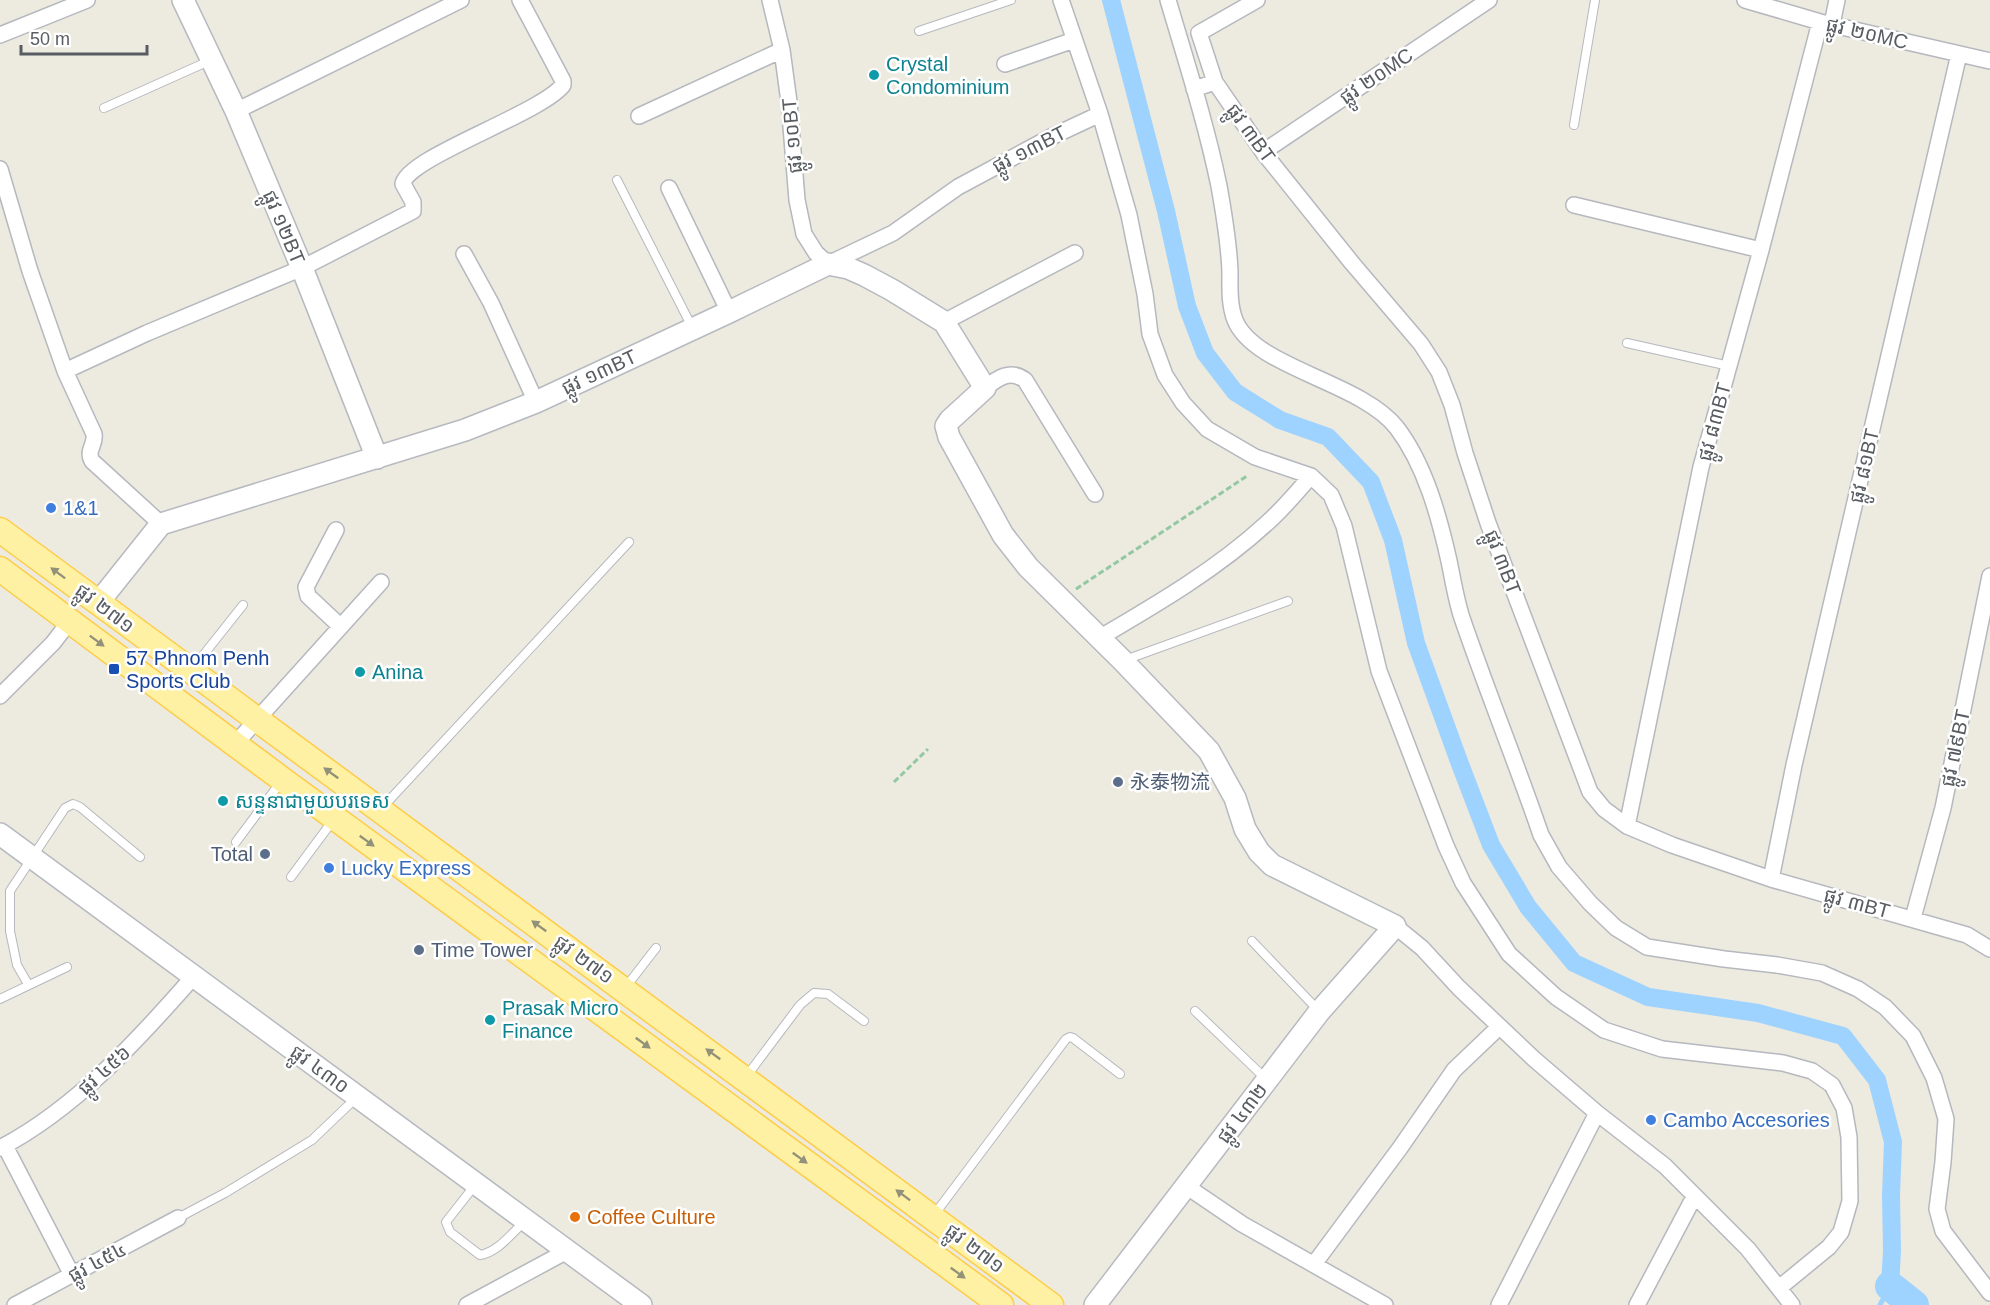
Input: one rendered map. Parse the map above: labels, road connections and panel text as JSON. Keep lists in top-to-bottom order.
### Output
{
  "streets": {
    "main road": ["ផ្លូវ ២៧១"],
    "street": [
      "ផ្លូវ ២០MC",
      "ផ្លូវ ៣BT",
      "ផ្លូវ ១០BT",
      "ផ្លូវ ១៣BT",
      "ផ្លូវ ១២BT",
      "ផ្លូវ ៨៣BT",
      "ផ្លូវ ៨១BT",
      "ផ្លូវ ៧៩BT",
      "ផ្លូវ ៤៣០",
      "ផ្លូវ ៤៥៦",
      "ផ្លូវ ៤៣២",
      "ផ្លូវ ៤៥៤"
    ]
  },
  "crossings": [
    ["ផ្លូវ ២០MC", "ផ្លូវ ៣BT"],
    ["ផ្លូវ ២០MC", "ផ្លូវ ៨៣BT"],
    ["ផ្លូវ ២០MC", "ផ្លូវ ៨១BT"],
    ["ផ្លូវ ៣BT", "ផ្លូវ ៨៣BT"],
    ["ផ្លូវ ៣BT", "ផ្លូវ ៨១BT"],
    ["ផ្លូវ ៣BT", "ផ្លូវ ៧៩BT"],
    ["ផ្លូវ ១០BT", "ផ្លូវ ១៣BT"],
    ["ផ្លូវ ១៣BT", "ផ្លូវ ១២BT"],
    ["ផ្លូវ ៤៣០", "ផ្លូវ ៤៥៦"]
  ],
  "places": {
    "other": [
      "Crystal Condominium",
      "1&1",
      "Anina",
      "永泰物流",
      "សន្ទនាជាមួយបរទេស",
      "Total",
      "Lucky Express",
      "Time Tower",
      "Prasak Micro Finance",
      "Cambo Accesories",
      "Coffee Culture"
    ],
    "transit": ["57 Phnom Penh Sports Club"]
  },
  "scale_bar": "50 m"
}
